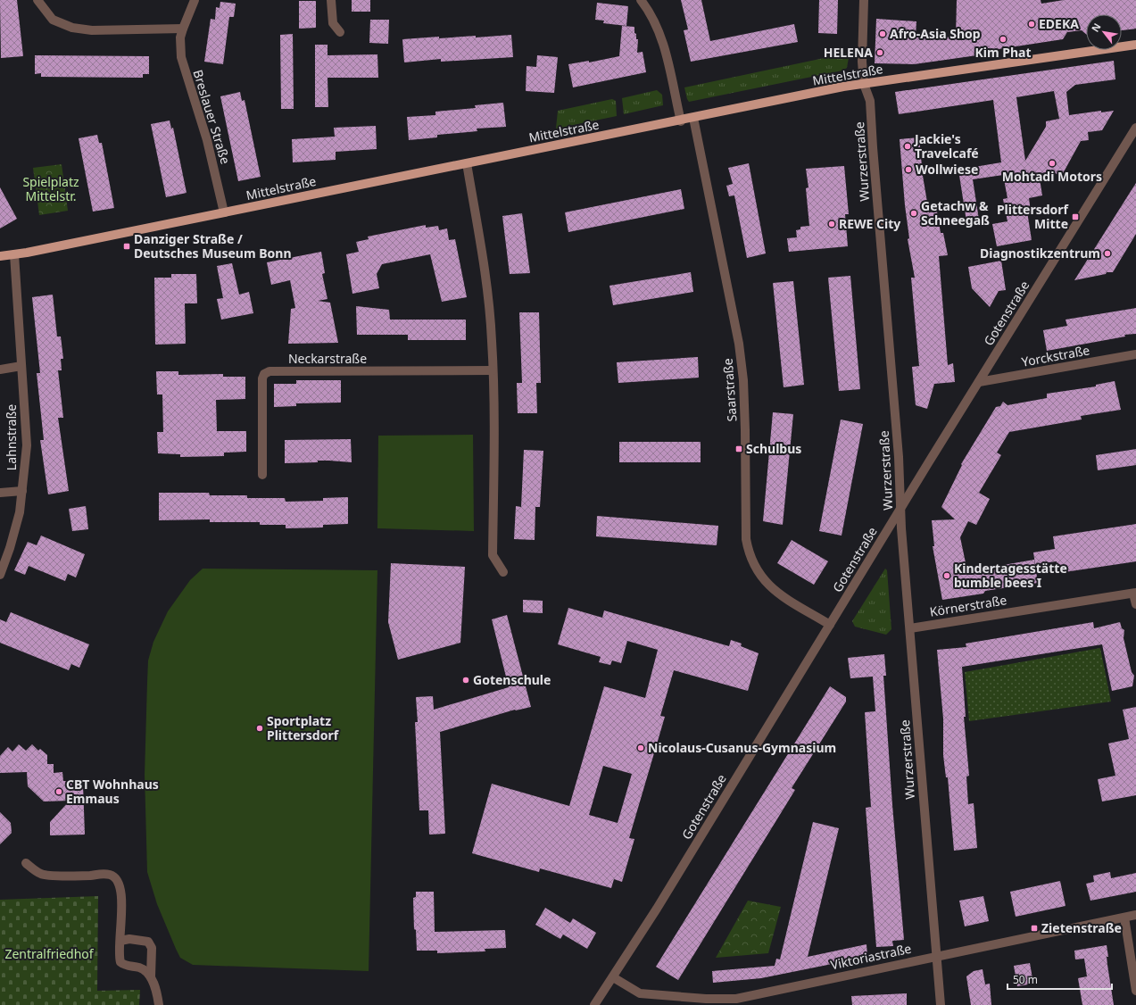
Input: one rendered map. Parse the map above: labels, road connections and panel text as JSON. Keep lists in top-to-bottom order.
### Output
{
  "streets": {
    "main road": ["Mittelstraße"],
    "street": [
      "Breslauer Straße",
      "Wurzerstraße",
      "Gotenstraße",
      "Yorckstraße",
      "Neckarstraße",
      "Saarstraße",
      "Lahnstraße",
      "Körnerstraße",
      "Viktoriastraße"
    ]
  },
  "crossings": [
    ["Mittelstraße", "Breslauer Straße"],
    ["Mittelstraße", "Wurzerstraße"],
    ["Mittelstraße", "Saarstraße"],
    ["Mittelstraße", "Lahnstraße"],
    ["Wurzerstraße", "Gotenstraße"],
    ["Wurzerstraße", "Körnerstraße"],
    ["Wurzerstraße", "Viktoriastraße"],
    ["Gotenstraße", "Yorckstraße"],
    ["Gotenstraße", "Saarstraße"],
    ["Gotenstraße", "Viktoriastraße"]
  ],
  "parks": ["Spielplatz Mittelstr.", "Zentralfriedhof"],
  "places": {
    "other": [
      "EDEKA",
      "Afro-Asia Shop",
      "Kim Phat",
      "HELENA",
      "Jackie's Travelcafé",
      "Mohtadi Motors",
      "Wollwiese",
      "Getachw & Schneegaß",
      "REWE City",
      "Diagnostikzentrum",
      "Kindertagesstätte bumble bees I",
      "Gotenschule",
      "Sportplatz Plittersdorf",
      "Nicolaus-Cusanus-Gymnasium",
      "CBT Wohnhaus Emmaus"
    ],
    "transit": [
      "Plittersdorf Mitte",
      "Danziger Straße / Deutsches Museum Bonn",
      "Schulbus",
      "Zietenstraße"
    ]
  },
  "scale_bar": "50 m",
  "north": "top left"
}
